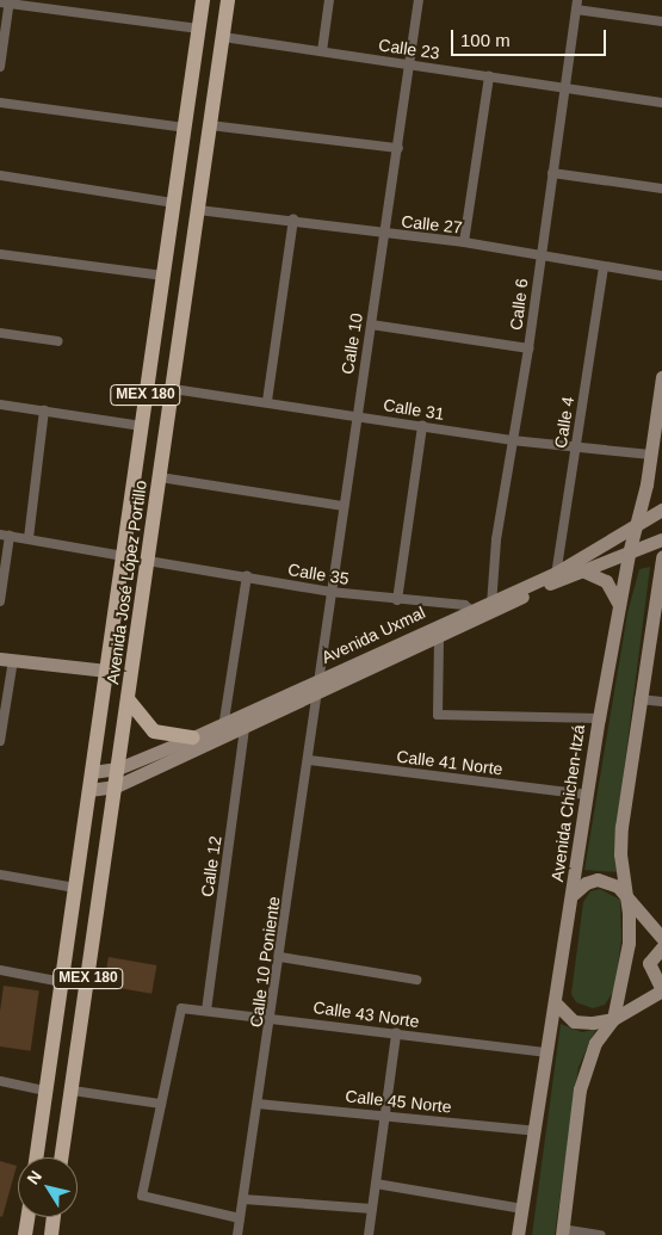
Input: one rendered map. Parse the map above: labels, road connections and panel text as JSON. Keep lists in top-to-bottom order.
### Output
{
  "streets": {
    "main road": [
      "MEX 180",
      "Avenida José López Portillo",
      "Avenida Uxmal",
      "Avenida Chichen-Itzá"
    ],
    "street": [
      "Calle 23",
      "Calle 27",
      "Calle 6",
      "Calle 10",
      "Calle 31",
      "Calle 4",
      "Calle 35",
      "Calle 41 Norte",
      "Calle 12",
      "Calle 10 Poniente",
      "Calle 43 Norte",
      "Calle 45 Norte"
    ]
  },
  "crossings": [
    ["Calle 23", "Calle 6"],
    ["Calle 23", "Calle 10"],
    ["Calle 23", "Avenida José López Portillo"],
    ["Calle 27", "Calle 6"],
    ["Calle 27", "Calle 10"],
    ["Calle 27", "Calle 4"],
    ["Calle 27", "Avenida José López Portillo"],
    ["Calle 6", "Calle 31"],
    ["Calle 6", "Avenida Uxmal"],
    ["Calle 10", "Calle 31"],
    ["Calle 10", "Calle 35"],
    ["Calle 10", "Avenida Uxmal"],
    ["Calle 10", "Calle 10 Poniente"],
    ["Calle 31", "Calle 4"],
    ["Calle 31", "Avenida José López Portillo"],
    ["Calle 31", "Avenida Chichen-Itzá"],
    ["Calle 4", "Avenida Uxmal"],
    ["Calle 35", "Avenida José López Portillo"],
    ["Calle 35", "Avenida Uxmal"],
    ["Avenida José López Portillo", "Avenida Uxmal"],
    ["Avenida Uxmal", "Avenida Chichen-Itzá"],
    ["Avenida Uxmal", "Calle 12"],
    ["Avenida Uxmal", "Calle 10 Poniente"],
    ["Calle 41 Norte", "Avenida Chichen-Itzá"],
    ["Calle 41 Norte", "Calle 10 Poniente"],
    ["Avenida Chichen-Itzá", "Calle 43 Norte"],
    ["Avenida Chichen-Itzá", "Calle 45 Norte"],
    ["Calle 12", "Calle 43 Norte"],
    ["Calle 10 Poniente", "Calle 43 Norte"],
    ["Calle 10 Poniente", "Calle 45 Norte"]
  ],
  "scale_bar": "100 m",
  "north": "top left"
}
